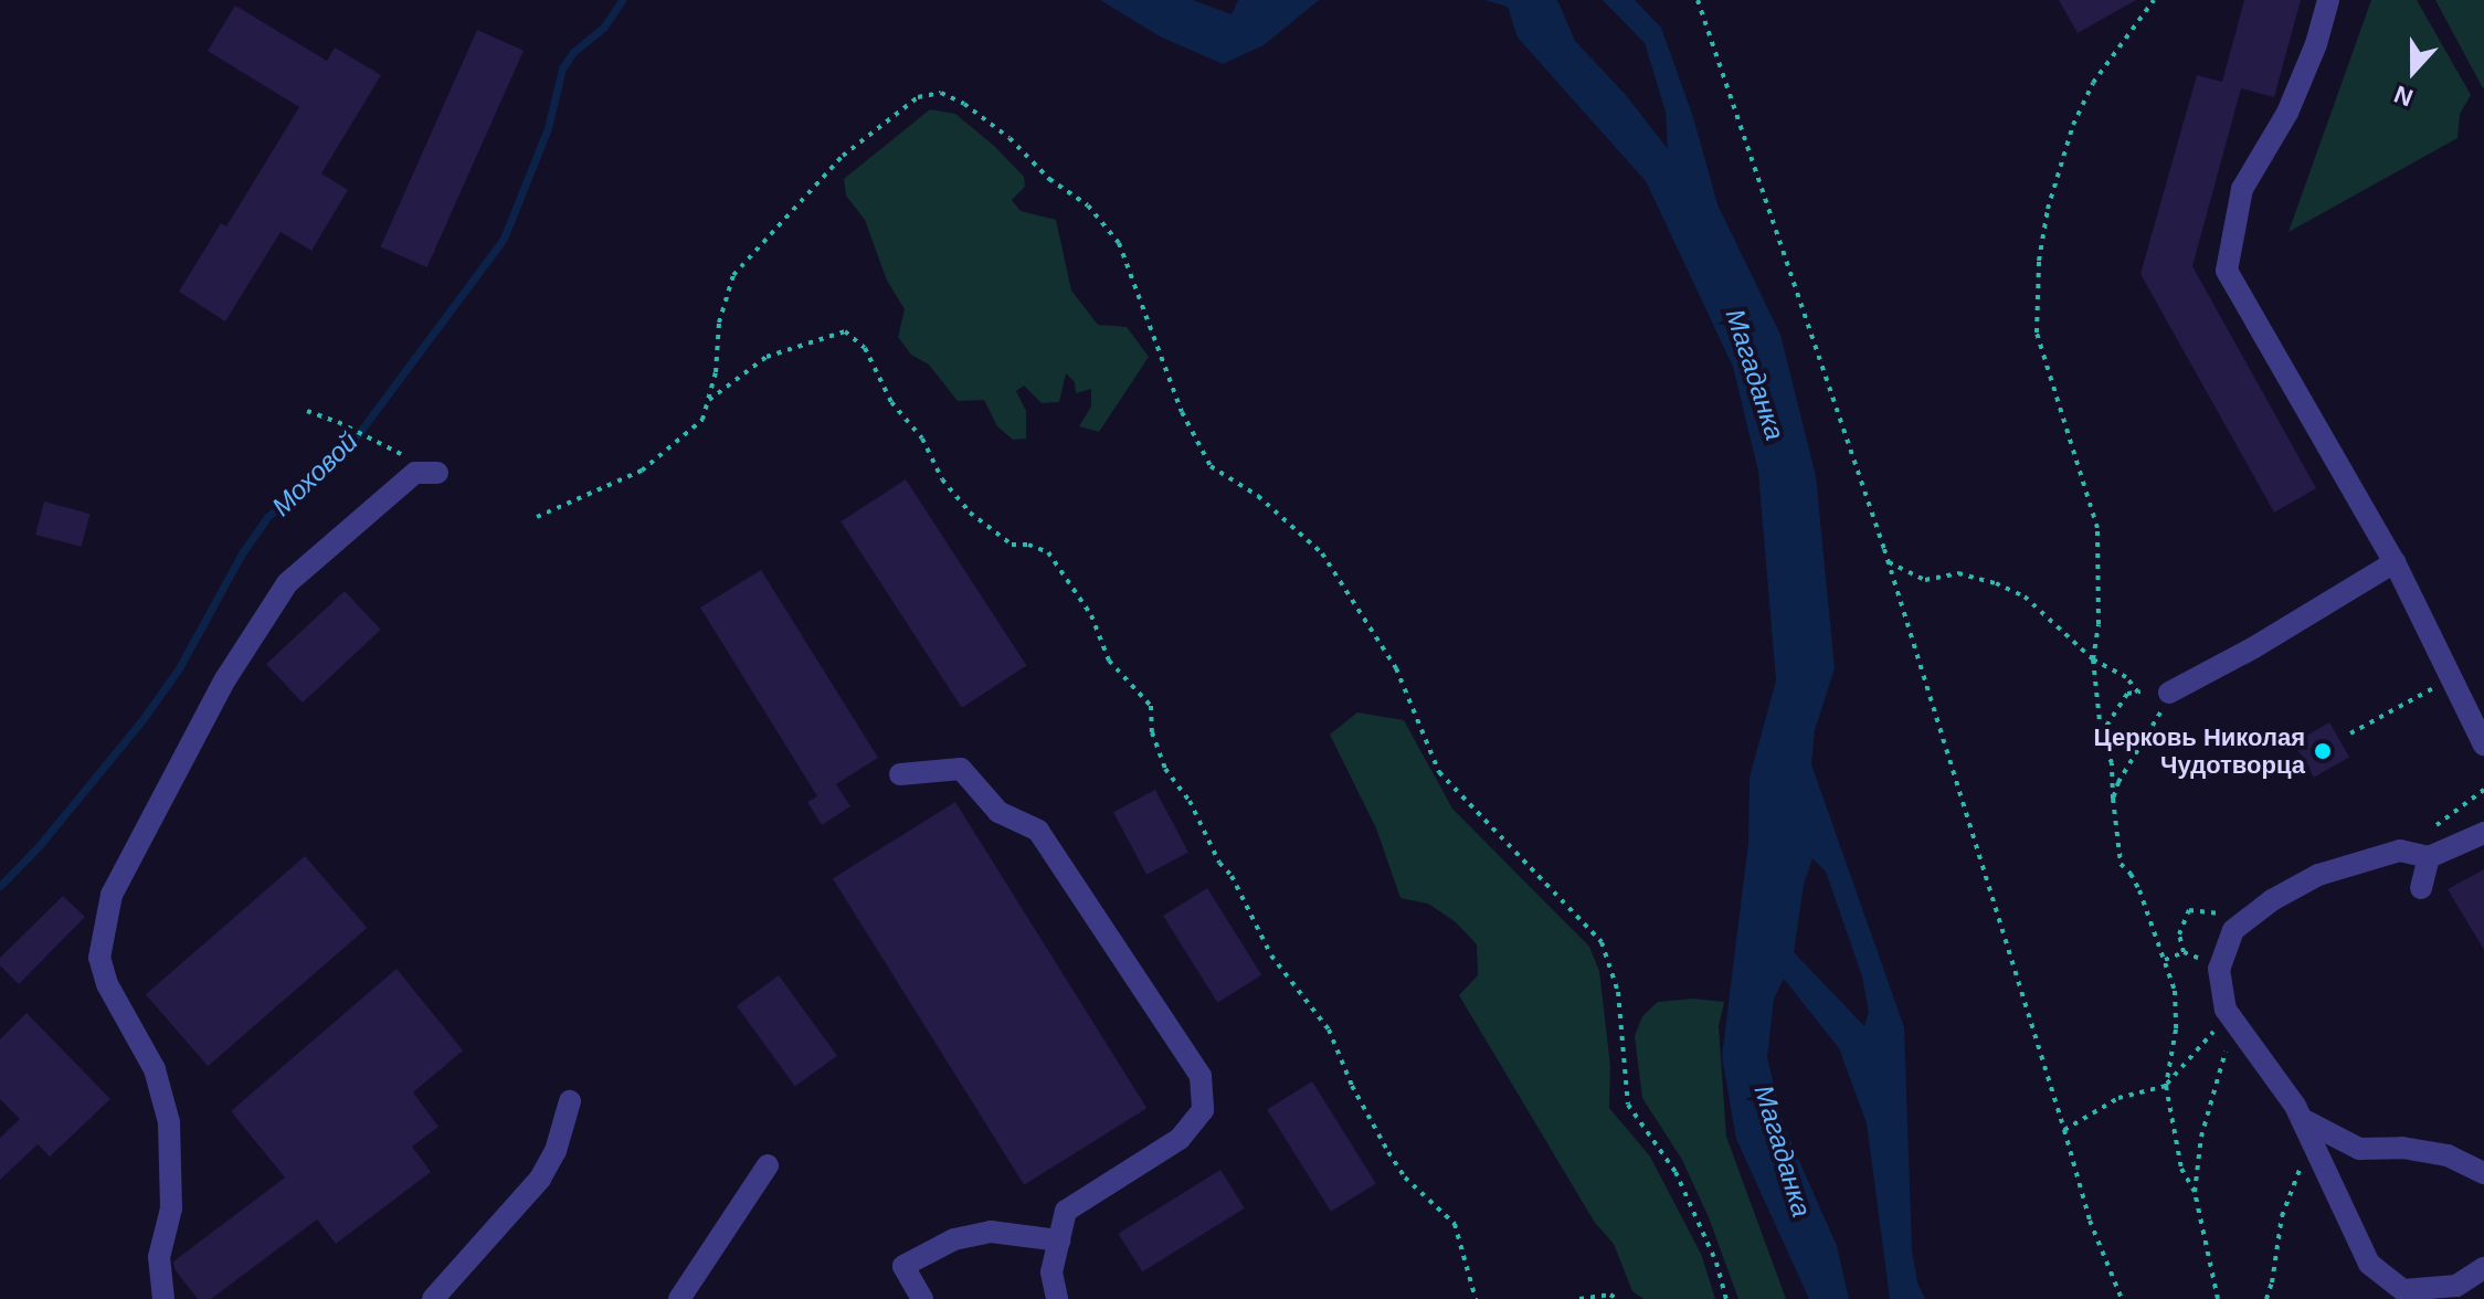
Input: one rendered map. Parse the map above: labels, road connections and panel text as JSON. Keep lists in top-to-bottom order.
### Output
{
  "water": ["Магаданка", "Моховой"],
  "places": ["Церковь Николая Чудотворца"],
  "north": "bottom"
}
